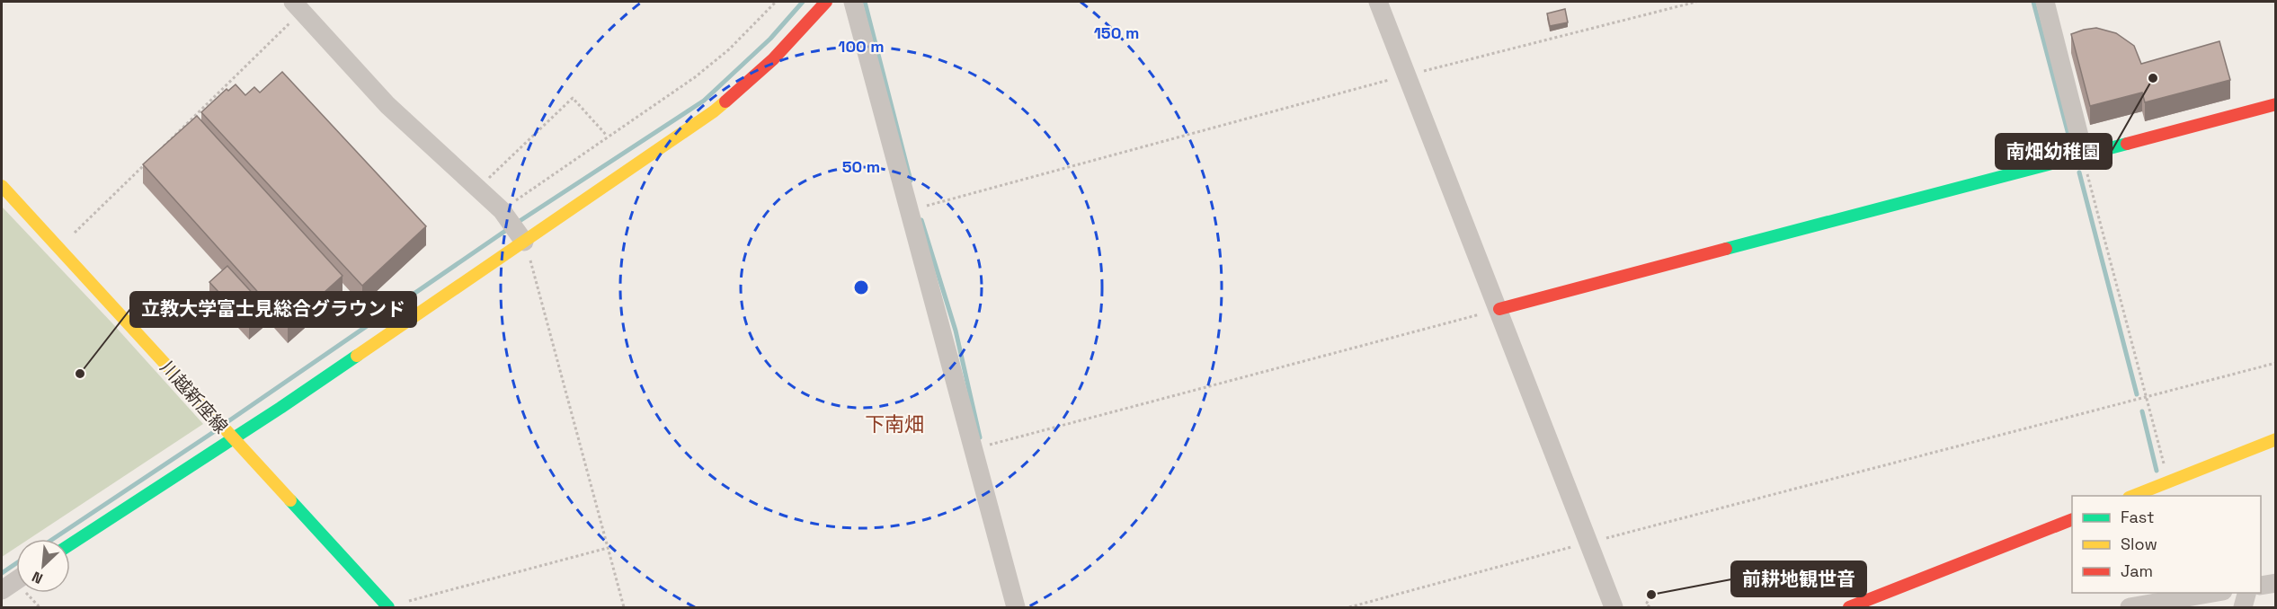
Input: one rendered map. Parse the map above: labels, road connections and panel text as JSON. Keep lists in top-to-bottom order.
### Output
{
  "streets": {
    "street": ["川越新座線"]
  },
  "districts": ["下南畑"],
  "places": ["南畑幼稚園", "立教大学富士見総合グラウンド", "前耕地観世音"],
  "legend": ["Fast", "Slow", "Jam"],
  "north": "bottom left",
  "rings": ["150 m", "100 m", "50 m"]
}
